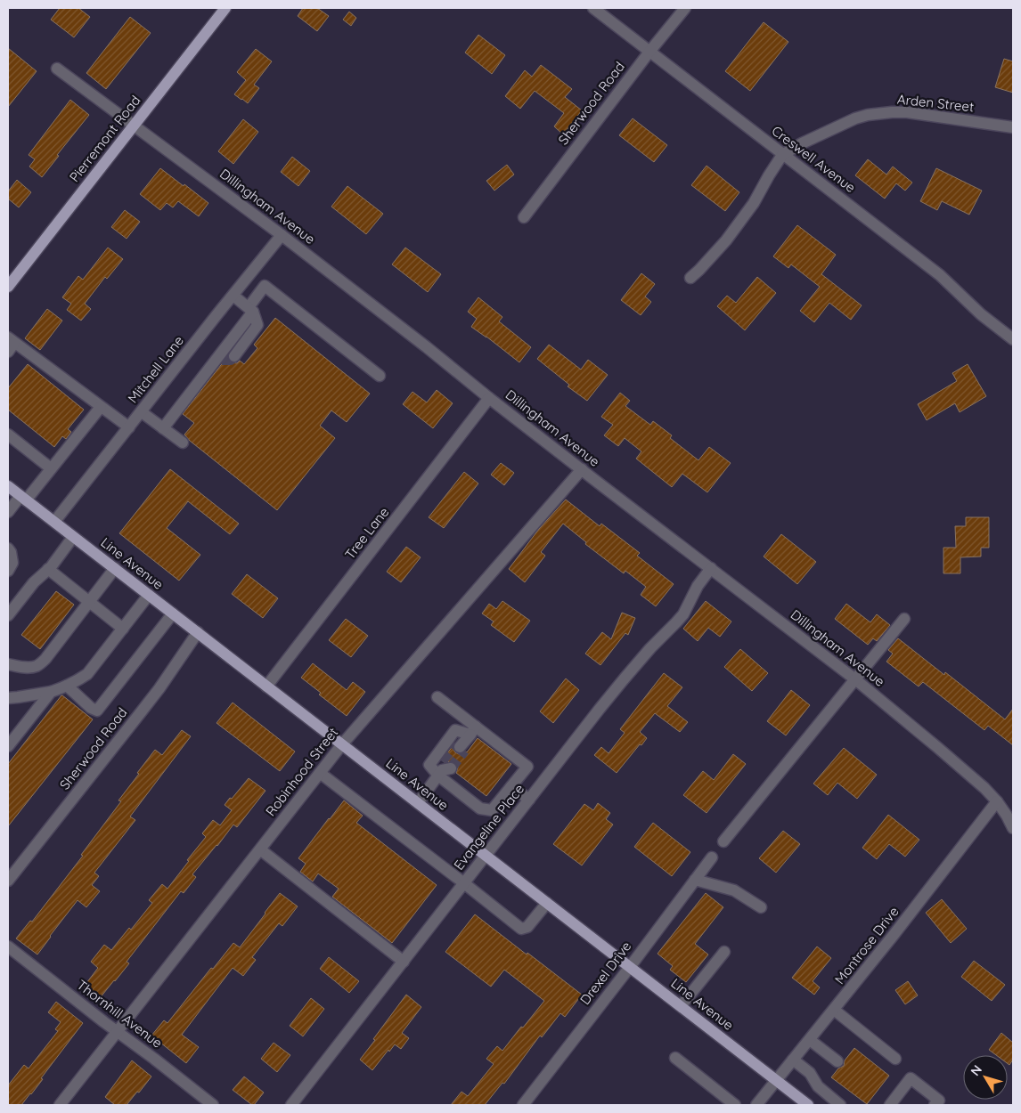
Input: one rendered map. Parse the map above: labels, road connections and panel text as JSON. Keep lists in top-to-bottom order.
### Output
{
  "streets": {
    "main road": ["Pierremont Road", "Line Avenue"],
    "street": [
      "Sherwood Road",
      "Arden Street",
      "Creswell Avenue",
      "Dillingham Avenue",
      "Mitchell Lane",
      "Tree Lane",
      "Robinhood Street",
      "Evangeline Place",
      "Montrose Drive",
      "Drexel Drive",
      "Thornhill Avenue"
    ]
  },
  "crossings": [
    ["Sherwood Road", "Creswell Avenue"],
    ["Sherwood Road", "Line Avenue"],
    ["Arden Street", "Creswell Avenue"],
    ["Pierremont Road", "Dillingham Avenue"],
    ["Dillingham Avenue", "Mitchell Lane"],
    ["Dillingham Avenue", "Tree Lane"],
    ["Dillingham Avenue", "Robinhood Street"],
    ["Dillingham Avenue", "Evangeline Place"],
    ["Dillingham Avenue", "Montrose Drive"],
    ["Mitchell Lane", "Line Avenue"],
    ["Tree Lane", "Line Avenue"],
    ["Line Avenue", "Robinhood Street"],
    ["Line Avenue", "Evangeline Place"],
    ["Line Avenue", "Montrose Drive"],
    ["Line Avenue", "Drexel Drive"],
    ["Robinhood Street", "Thornhill Avenue"]
  ],
  "north": "top left"
}
